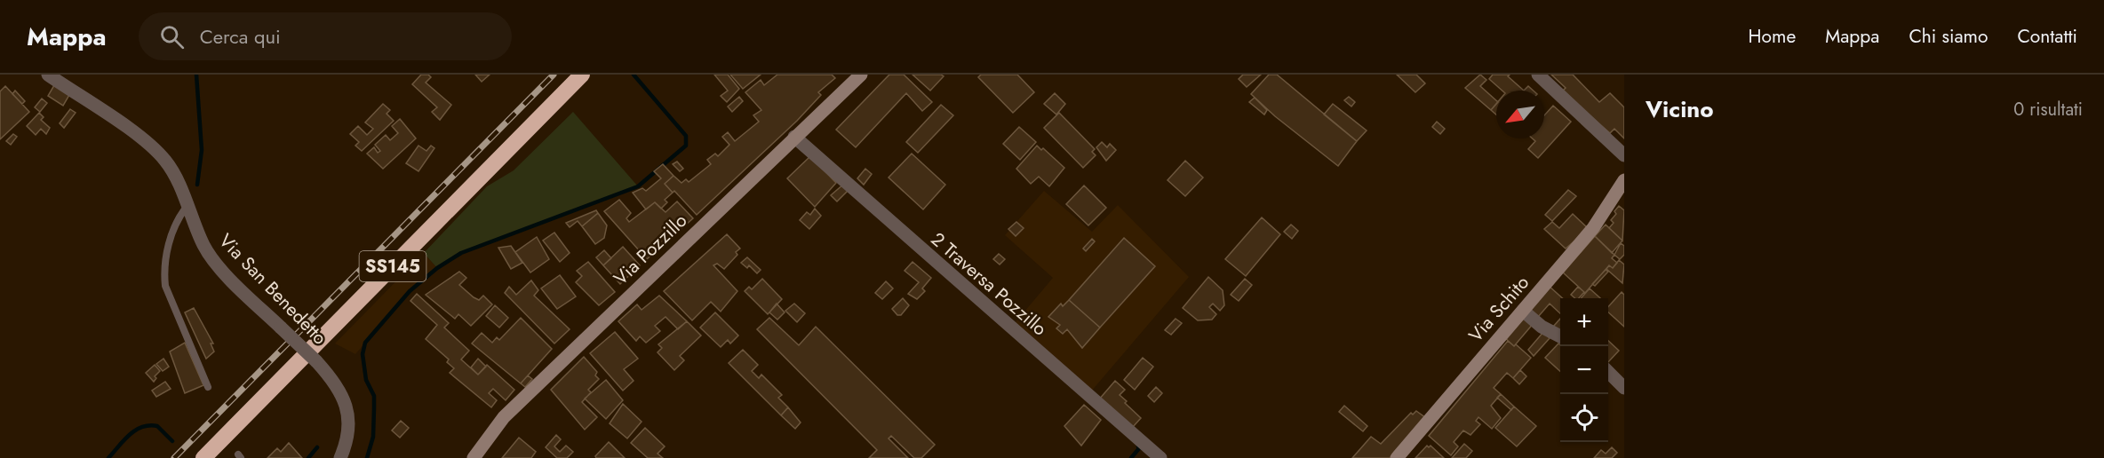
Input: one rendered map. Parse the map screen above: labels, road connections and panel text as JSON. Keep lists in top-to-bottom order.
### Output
{
  "streets": {
    "highway": ["SS145"],
    "main road": ["Via Pozzillo", "Via Schito"],
    "street": ["2 Traversa Pozzillo", "Via San Benedetto"]
  },
  "crossings": [
    ["Via Pozzillo", "2 Traversa Pozzillo"]
  ],
  "north": "bottom left",
  "page": {
    "header": "Mappa",
    "search": "Cerca qui",
    "nav": [
      "Home",
      "Mappa",
      "Chi siamo",
      "Contatti"
    ],
    "heading": ["Vicino", "0 risultati"],
    "map_buttons": ["+", "−"]
  }
}
